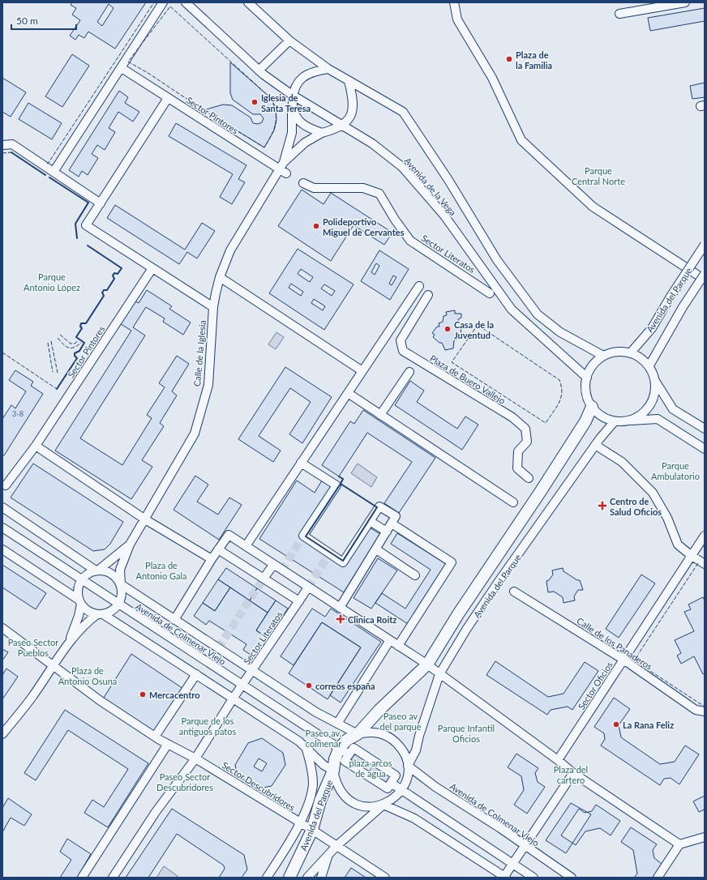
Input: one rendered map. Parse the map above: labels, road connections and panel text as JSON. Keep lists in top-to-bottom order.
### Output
{
  "streets": {
    "street": [
      "Sector Pintores",
      "Avenida de la Vega",
      "Sector Literatos",
      "Avenida del Parque",
      "Calle de la Iglesia",
      "Plaza de Buero Vallejo",
      "Avenida de Colmenar Viejo",
      "Calle de los Panaderos",
      "Sector Oficios",
      "Sector Descubridores"
    ]
  },
  "crossings": [
    ["Sector Pintores", "Calle de la Iglesia"],
    ["Avenida de la Vega", "Avenida del Parque"],
    ["Avenida de la Vega", "Calle de la Iglesia"],
    ["Sector Literatos", "Avenida de Colmenar Viejo"],
    ["Avenida del Parque", "Avenida de Colmenar Viejo"],
    ["Avenida del Parque", "Sector Descubridores"],
    ["Calle de la Iglesia", "Avenida de Colmenar Viejo"],
    ["Calle de los Panaderos", "Sector Oficios"]
  ],
  "parks": [
    "Parque Central Norte",
    "Parque Antonio López",
    "Parque Ambulatorio",
    "Plaza de Antonio Gala",
    "Paseo Sector Pueblos",
    "Plaza de Antonio Osuna",
    "Paseo av del parque",
    "Parque de los antiguos patos",
    "Parque Infantil Oficios",
    "Paseo av. colmenar",
    "plaza arcos de agua",
    "Plaza del cartero",
    "Paseo Sector Descubridores"
  ],
  "places": {
    "other": [
      "Plaza de la Familia",
      "Iglesia de Santa Teresa",
      "Polideportivo Miguel de Cervantes",
      "Casa de la Juventud",
      "correos españa",
      "Mercacentro",
      "La Rana Feliz"
    ],
    "health": ["Centro de Salud Oficios", "Clinica Roitz"]
  },
  "house_numbers": ["3-8"],
  "scale_bar": "50 m"
}
